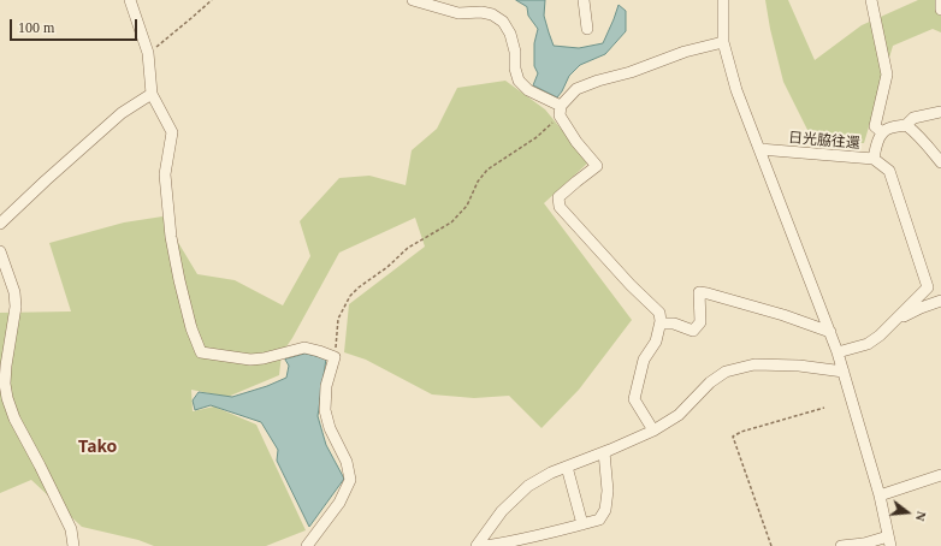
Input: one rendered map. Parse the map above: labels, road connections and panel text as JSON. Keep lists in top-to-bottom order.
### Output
{
  "streets": {
    "street": ["日光脇往還"]
  },
  "districts": ["Tako"],
  "scale_bar": "100 m",
  "north": "right"
}
